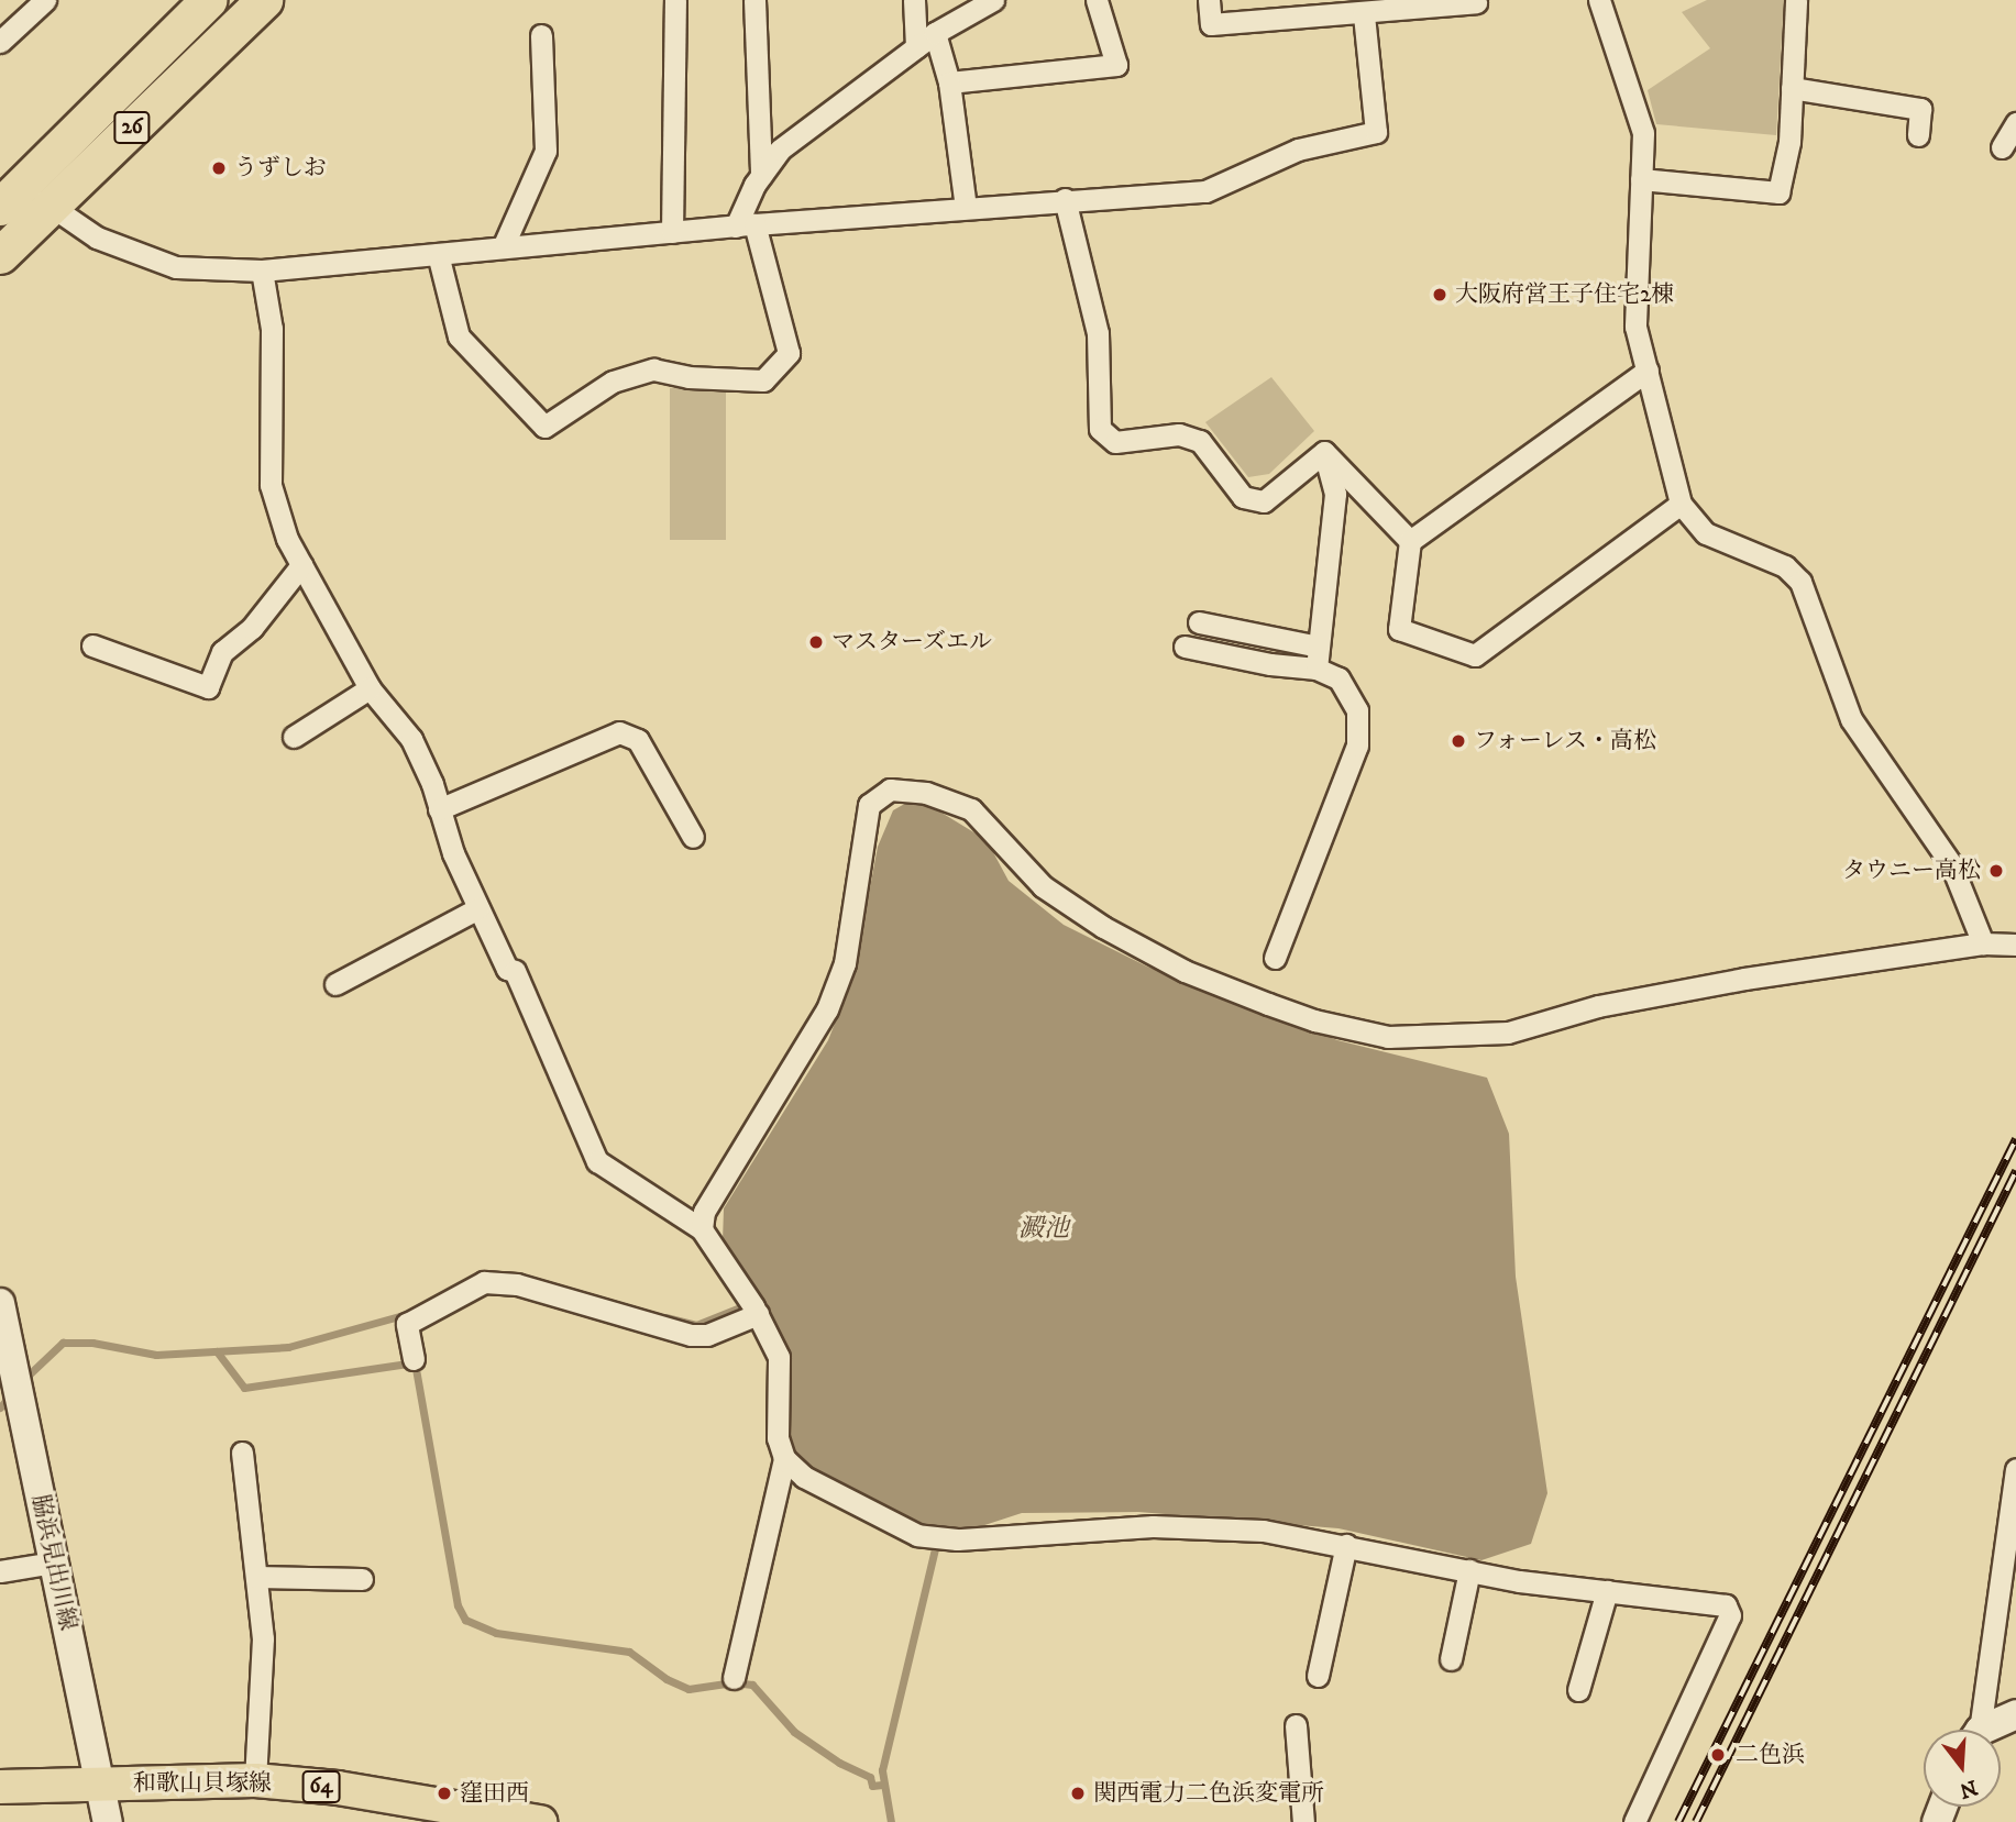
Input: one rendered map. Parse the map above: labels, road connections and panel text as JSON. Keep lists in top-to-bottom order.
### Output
{
  "streets": {
    "highway": ["26"],
    "main road": ["和歌山貝塚線", "64"],
    "street": ["脇浜見出川線"]
  },
  "crossings": [
    ["脇浜見出川線", "和歌山貝塚線"]
  ],
  "water": ["澱池"],
  "places": [
    "うずしお",
    "大阪府営王子住宅2棟",
    "マスターズエル",
    "フォーレス・高松",
    "タウニー高松",
    "二色浜",
    "窪田西",
    "関西電力二色浜変電所"
  ],
  "north": "bottom"
}
